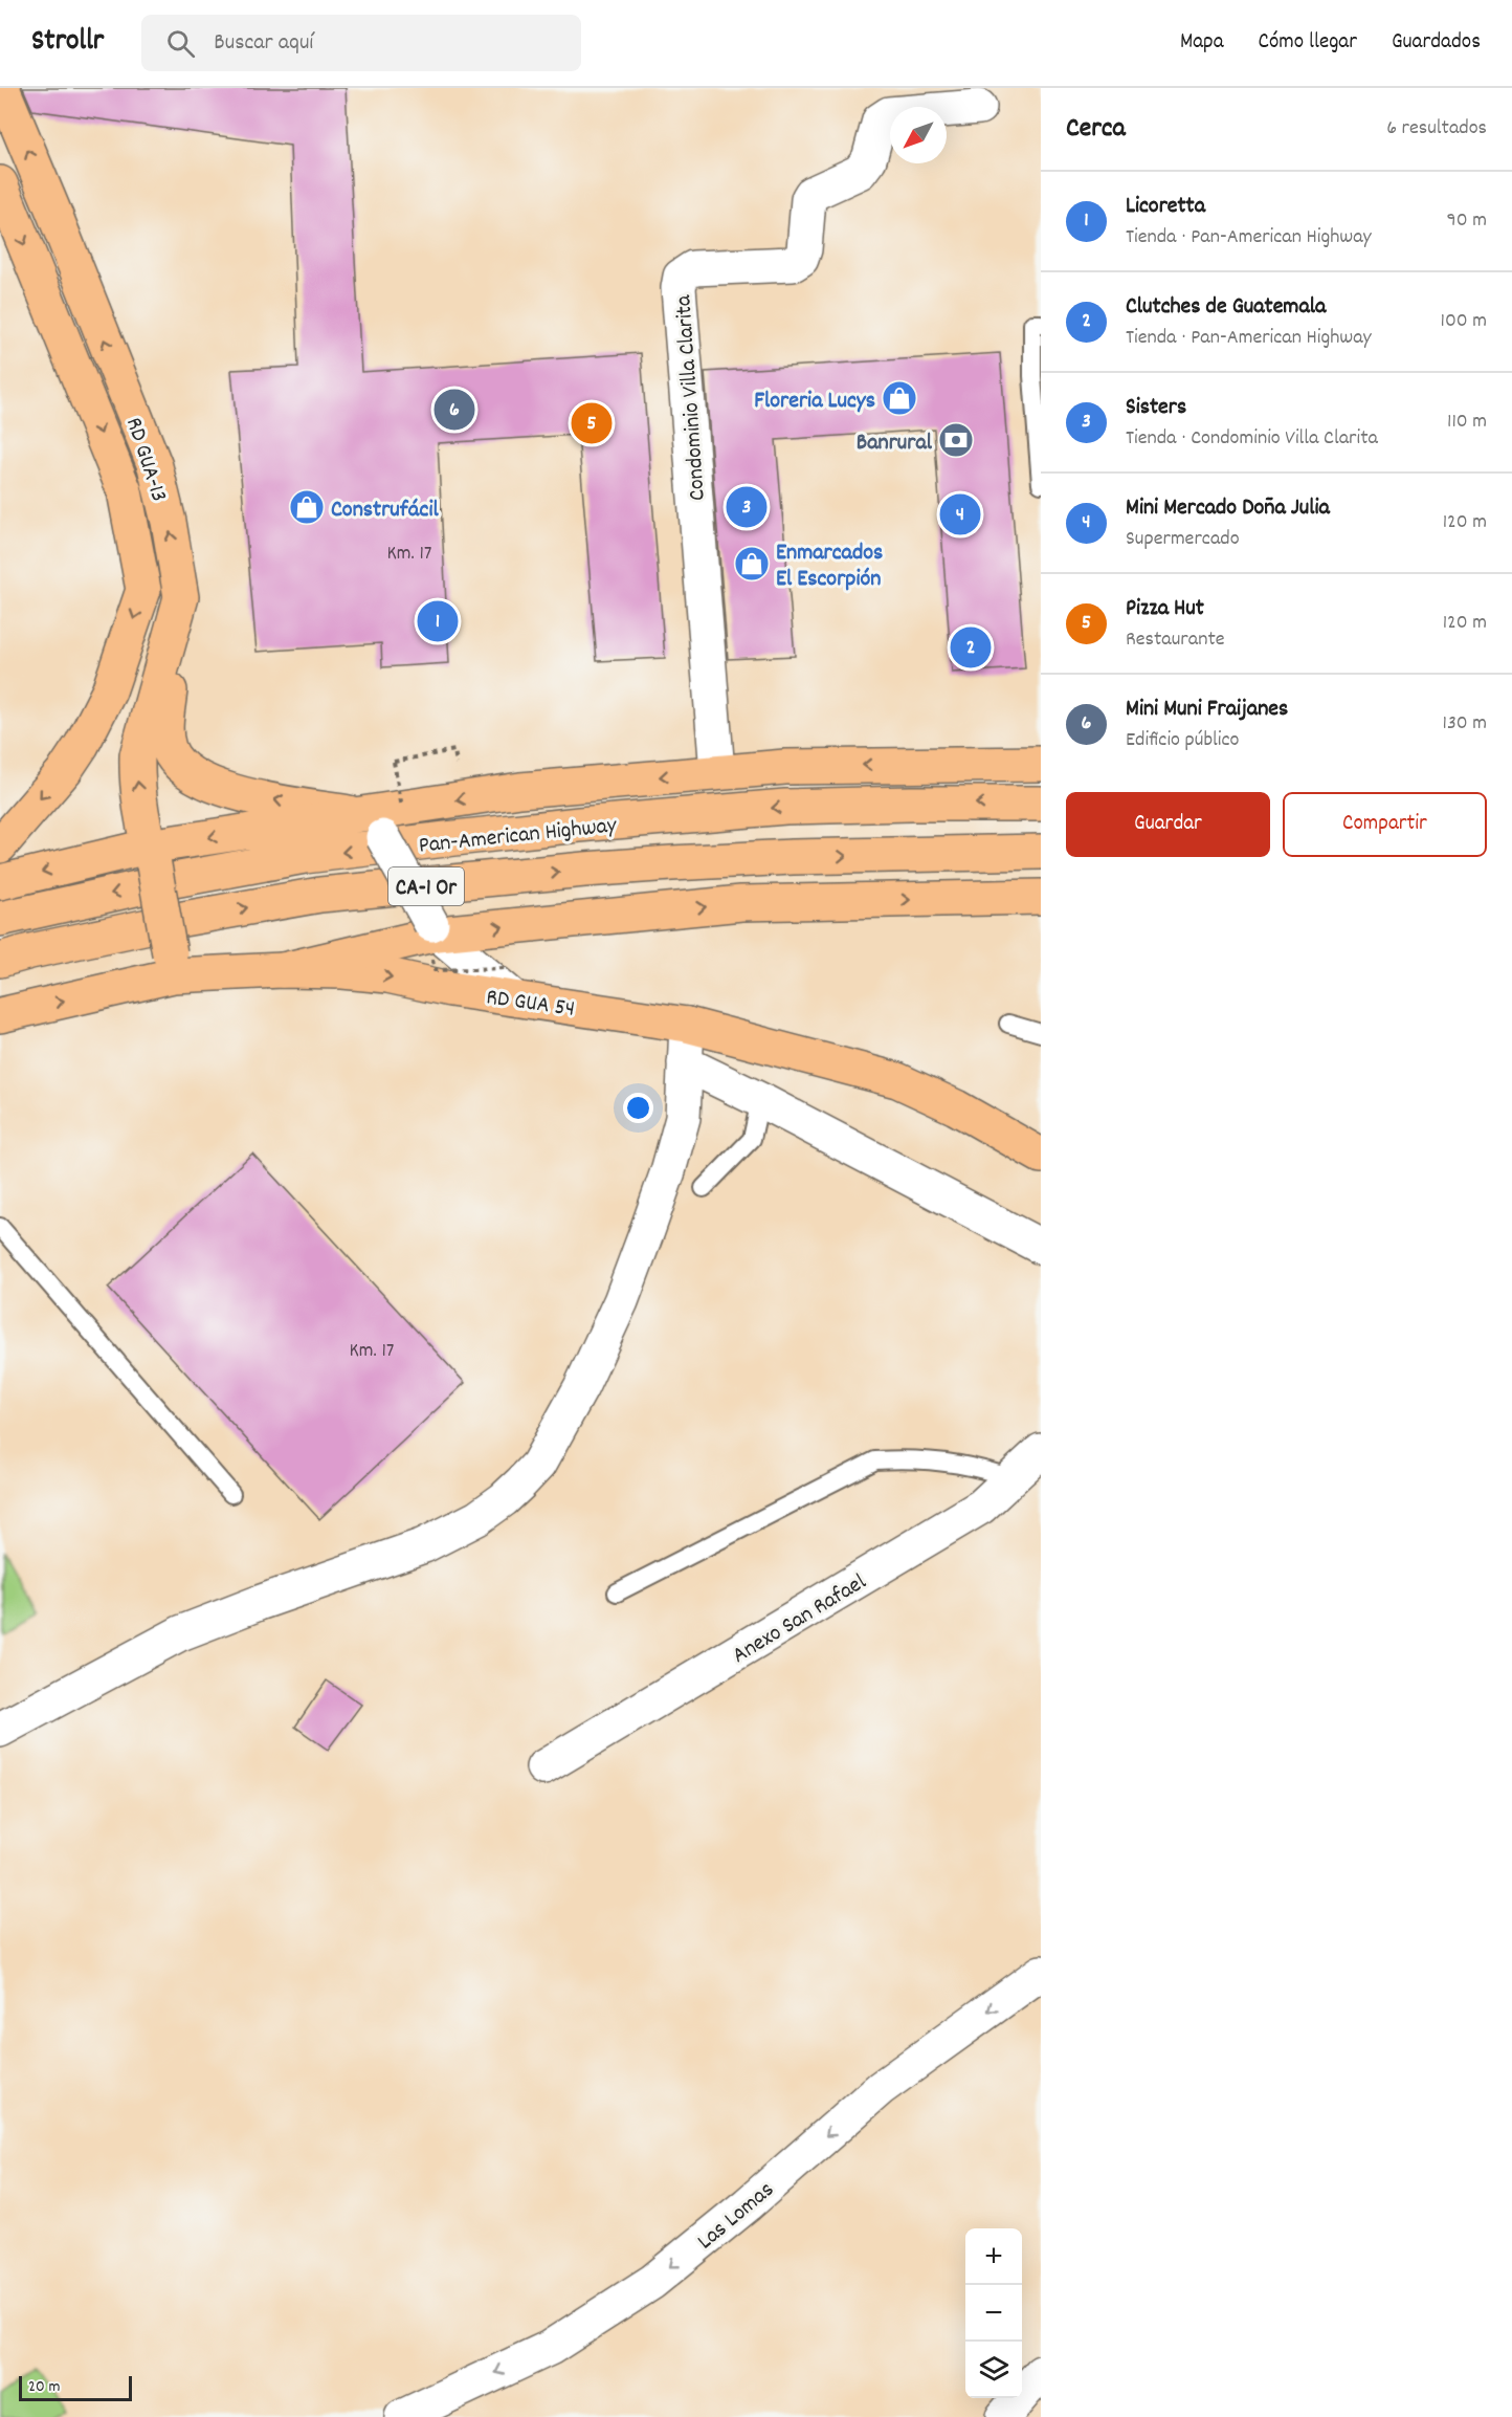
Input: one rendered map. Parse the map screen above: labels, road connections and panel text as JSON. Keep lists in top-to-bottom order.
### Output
{
  "streets": {
    "main road": [
      "RD GUA-13",
      "Pan-American Highway",
      "CA-1 Or",
      "RD GUA 54"
    ],
    "street": ["Condominio Villa Clarita", "Anexo San Rafael", "Las Lomas"]
  },
  "crossings": [
    ["RD GUA-13", "RD GUA 54"]
  ],
  "one_way": ["Las Lomas"],
  "places": {
    "shop": ["Floreria Lucys", "Construfácil", "Enmarcados El Escorpión"],
    "bank": ["Banrural"]
  },
  "house_numbers": ["Km. 17", "Km. 17"],
  "scale_bar": "20 m",
  "north": "bottom left",
  "page": {
    "header": "Strollr",
    "search": "Buscar aquí",
    "nav": ["Mapa", "Cómo llegar", "Guardados"],
    "heading": ["Cerca", "6 resultados"],
    "list": [
      {
        "mark": "1",
        "name": "Licoretta",
        "note": "Tienda · Pan-American Highway",
        "value": "90 m"
      },
      {
        "mark": "2",
        "name": "Clutches de Guatemala",
        "note": "Tienda · Pan-American Highway",
        "value": "100 m"
      },
      {
        "mark": "3",
        "name": "Sisters",
        "note": "Tienda · Condominio Villa Clarita",
        "value": "110 m"
      },
      {
        "mark": "4",
        "name": "Mini Mercado Doña Julia",
        "note": "Supermercado",
        "value": "120 m"
      },
      {
        "mark": "5",
        "name": "Pizza Hut",
        "note": "Restaurante",
        "value": "120 m"
      },
      {
        "mark": "6",
        "name": "Mini Muni Fraijanes",
        "note": "Edificio público",
        "value": "130 m"
      }
    ],
    "pins": [
      "6",
      "5",
      "3",
      "4",
      "1",
      "2"
    ],
    "buttons": ["Guardar", "Compartir"],
    "map_buttons": ["+", "−"],
    "scale": "20 m"
  }
}
